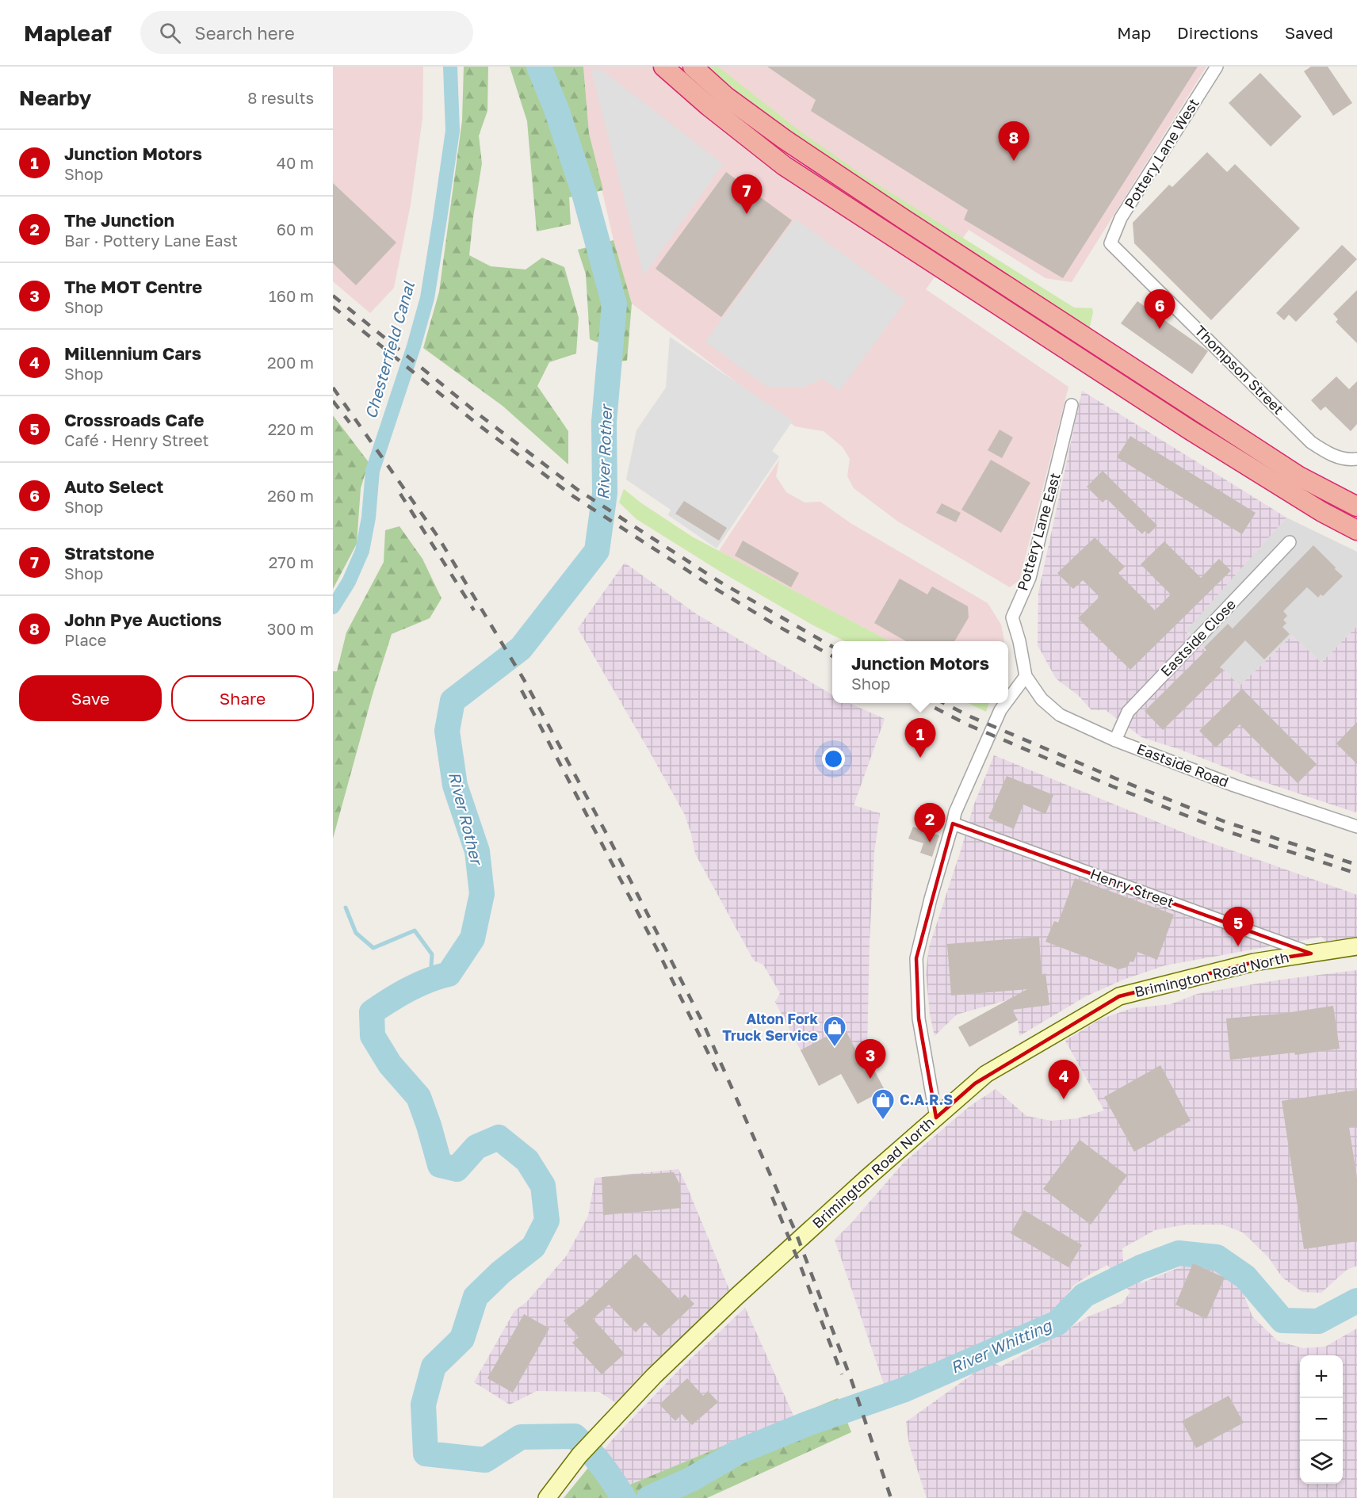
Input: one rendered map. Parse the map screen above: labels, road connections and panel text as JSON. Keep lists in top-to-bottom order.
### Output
{
  "streets": {
    "main road": ["Brimington Road North"],
    "street": [
      "Pottery Lane West",
      "Thompson Street",
      "Pottery Lane East",
      "Eastside Close",
      "Eastside Road",
      "Henry Street"
    ]
  },
  "crossings": [
    ["Pottery Lane West", "Thompson Street"],
    ["Pottery Lane East", "Eastside Road"],
    ["Eastside Close", "Eastside Road"],
    ["Henry Street", "Brimington Road North"]
  ],
  "water": ["Chesterfield Canal", "River Rother", "River Whitting"],
  "places": {
    "shop": ["Alton Fork Truck Service", "C.A.R.S"]
  },
  "page": {
    "header": "Mapleaf",
    "search": "Search here",
    "nav": ["Map", "Directions", "Saved"],
    "heading": ["Nearby", "8 results"],
    "pins": [
      "8",
      "7",
      "6",
      "1",
      "2",
      "5",
      "3",
      "4"
    ],
    "list": [
      {
        "mark": "1",
        "name": "Junction Motors",
        "note": "Shop",
        "value": "40 m"
      },
      {
        "mark": "2",
        "name": "The Junction",
        "note": "Bar · Pottery Lane East",
        "value": "60 m"
      },
      {
        "mark": "3",
        "name": "The MOT Centre",
        "note": "Shop",
        "value": "160 m"
      },
      {
        "mark": "4",
        "name": "Millennium Cars",
        "note": "Shop",
        "value": "200 m"
      },
      {
        "mark": "5",
        "name": "Crossroads Cafe",
        "note": "Café · Henry Street",
        "value": "220 m"
      },
      {
        "mark": "6",
        "name": "Auto Select",
        "note": "Shop",
        "value": "260 m"
      },
      {
        "mark": "7",
        "name": "Stratstone",
        "note": "Shop",
        "value": "270 m"
      },
      {
        "mark": "8",
        "name": "John Pye Auctions",
        "note": "Place",
        "value": "300 m"
      }
    ],
    "popup": ["Junction Motors", "Shop"],
    "buttons": ["Save", "Share"],
    "map_buttons": ["+", "−"]
  }
}
